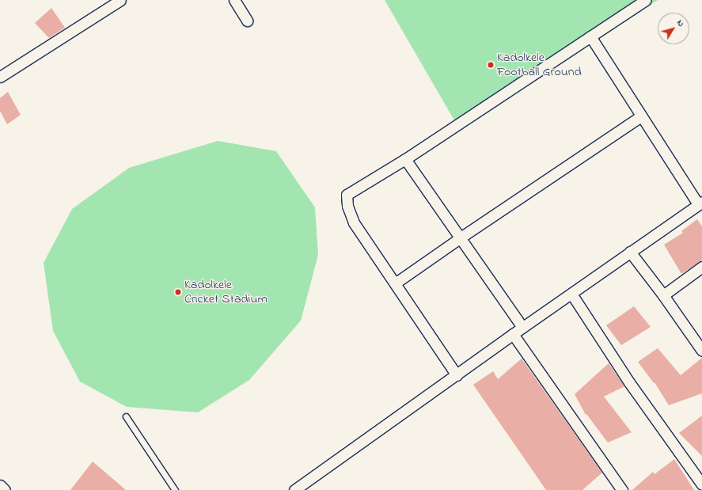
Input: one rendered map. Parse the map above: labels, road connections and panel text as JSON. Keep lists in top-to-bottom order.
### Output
{
  "places": ["Kadolkele Football Ground", "Kadolkele Cricket Stadium"],
  "north": "top right"
}
